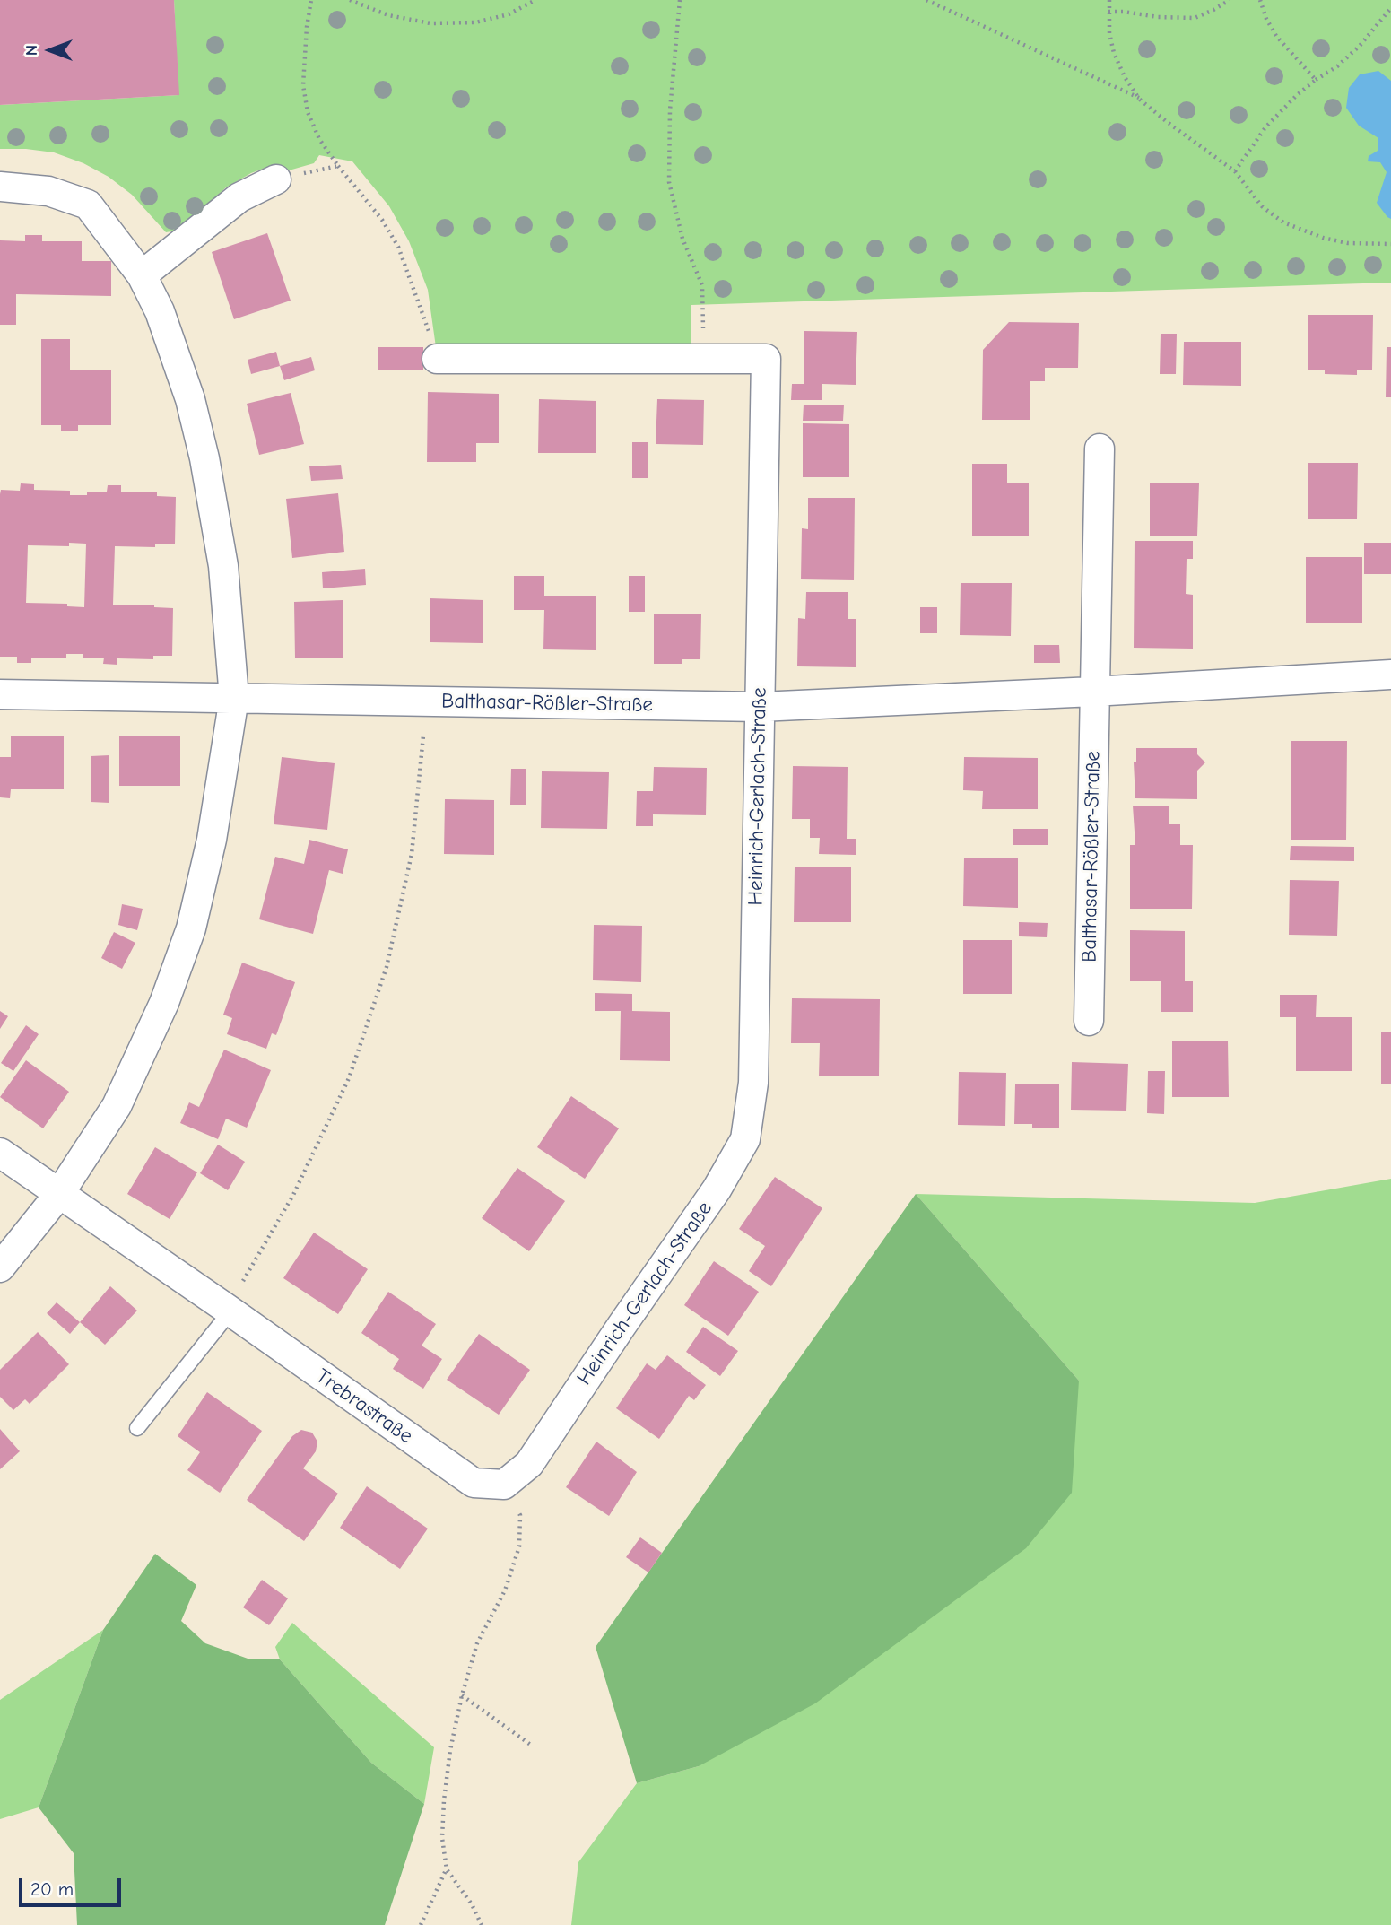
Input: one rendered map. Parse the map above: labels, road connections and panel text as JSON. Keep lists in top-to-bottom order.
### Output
{
  "streets": {
    "street": ["Balthasar-Rößler-Straße", "Heinrich-Gerlach-Straße", "Trebrastraße"]
  },
  "crossings": [
    ["Balthasar-Rößler-Straße", "Heinrich-Gerlach-Straße"],
    ["Heinrich-Gerlach-Straße", "Trebrastraße"]
  ],
  "scale_bar": "20 m",
  "north": "left"
}
